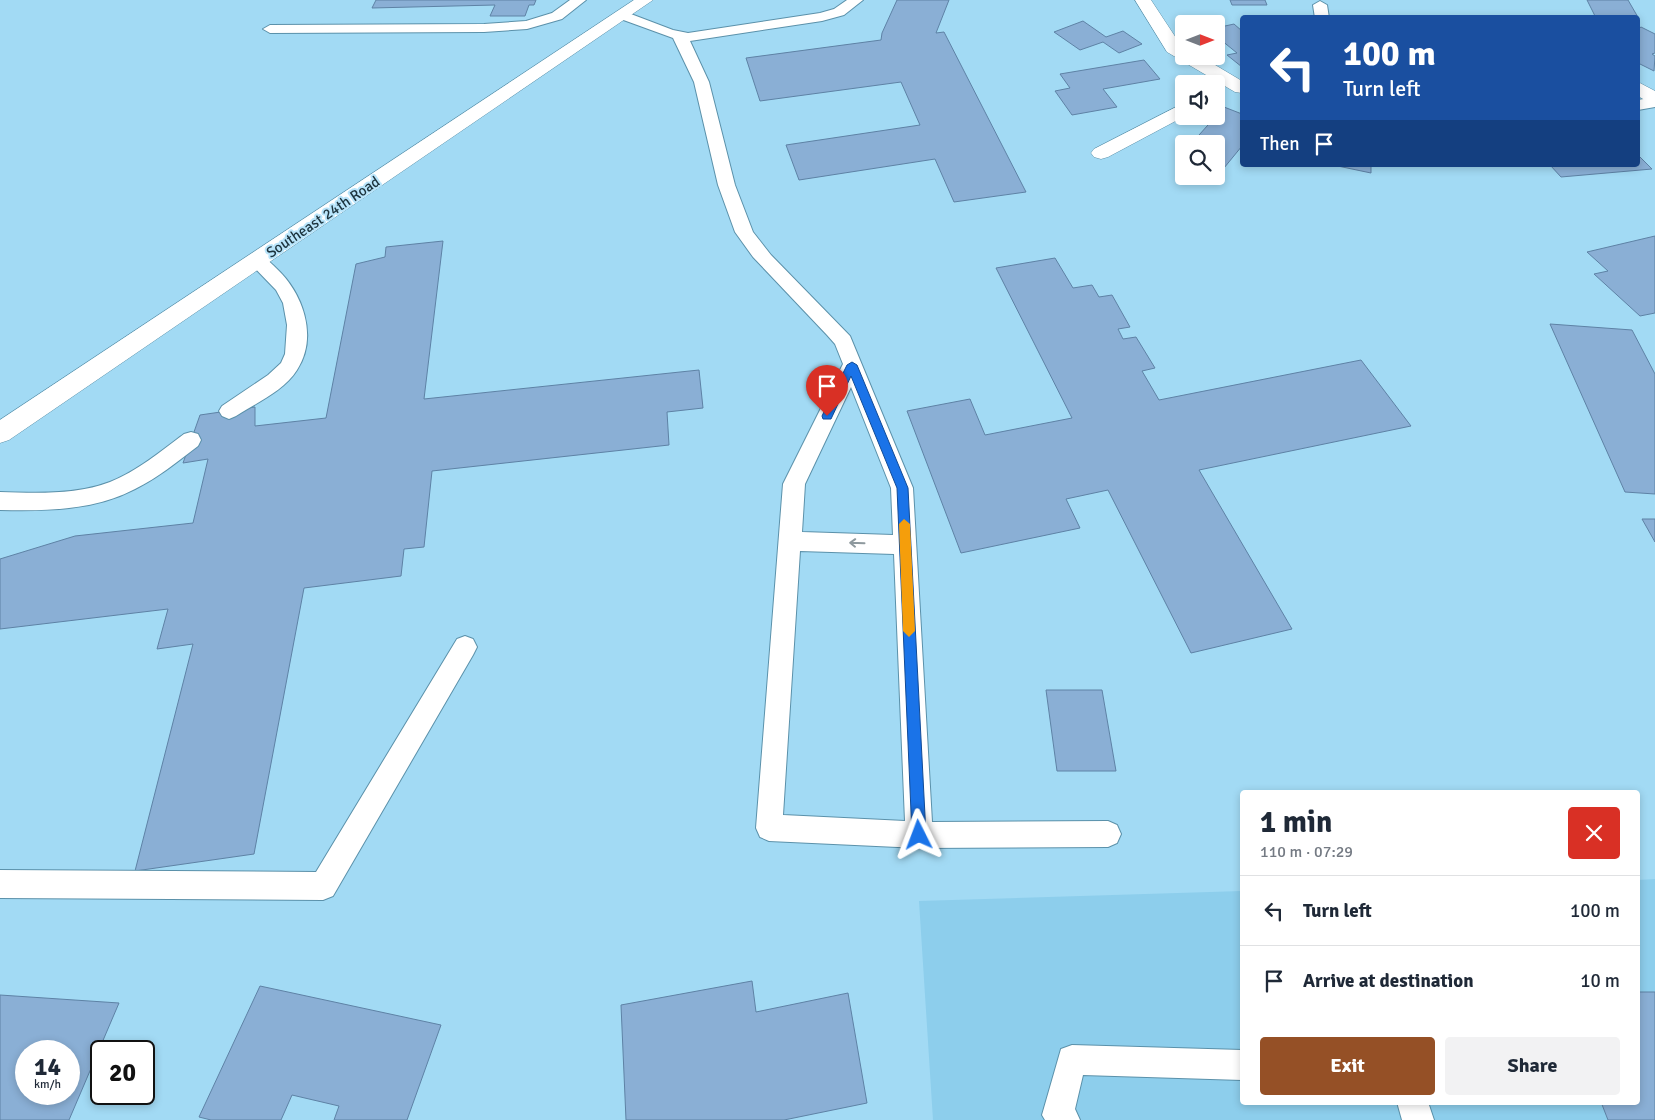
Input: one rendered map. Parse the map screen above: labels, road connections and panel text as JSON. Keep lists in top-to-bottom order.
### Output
{
  "streets": {
    "street": ["Southeast 24th Road"]
  },
  "north": "right",
  "page": {
    "turn": ["100 m", "Turn left"],
    "then": "Then",
    "heading": ["1 min", "110 m · 07:29"],
    "list": [
      {
        "name": "Turn left",
        "value": "100 m"
      },
      {
        "name": "Arrive at destination",
        "value": "10 m"
      }
    ],
    "buttons": ["Exit", "Share"],
    "speed": "14 km/h",
    "limit": "20"
  }
}
